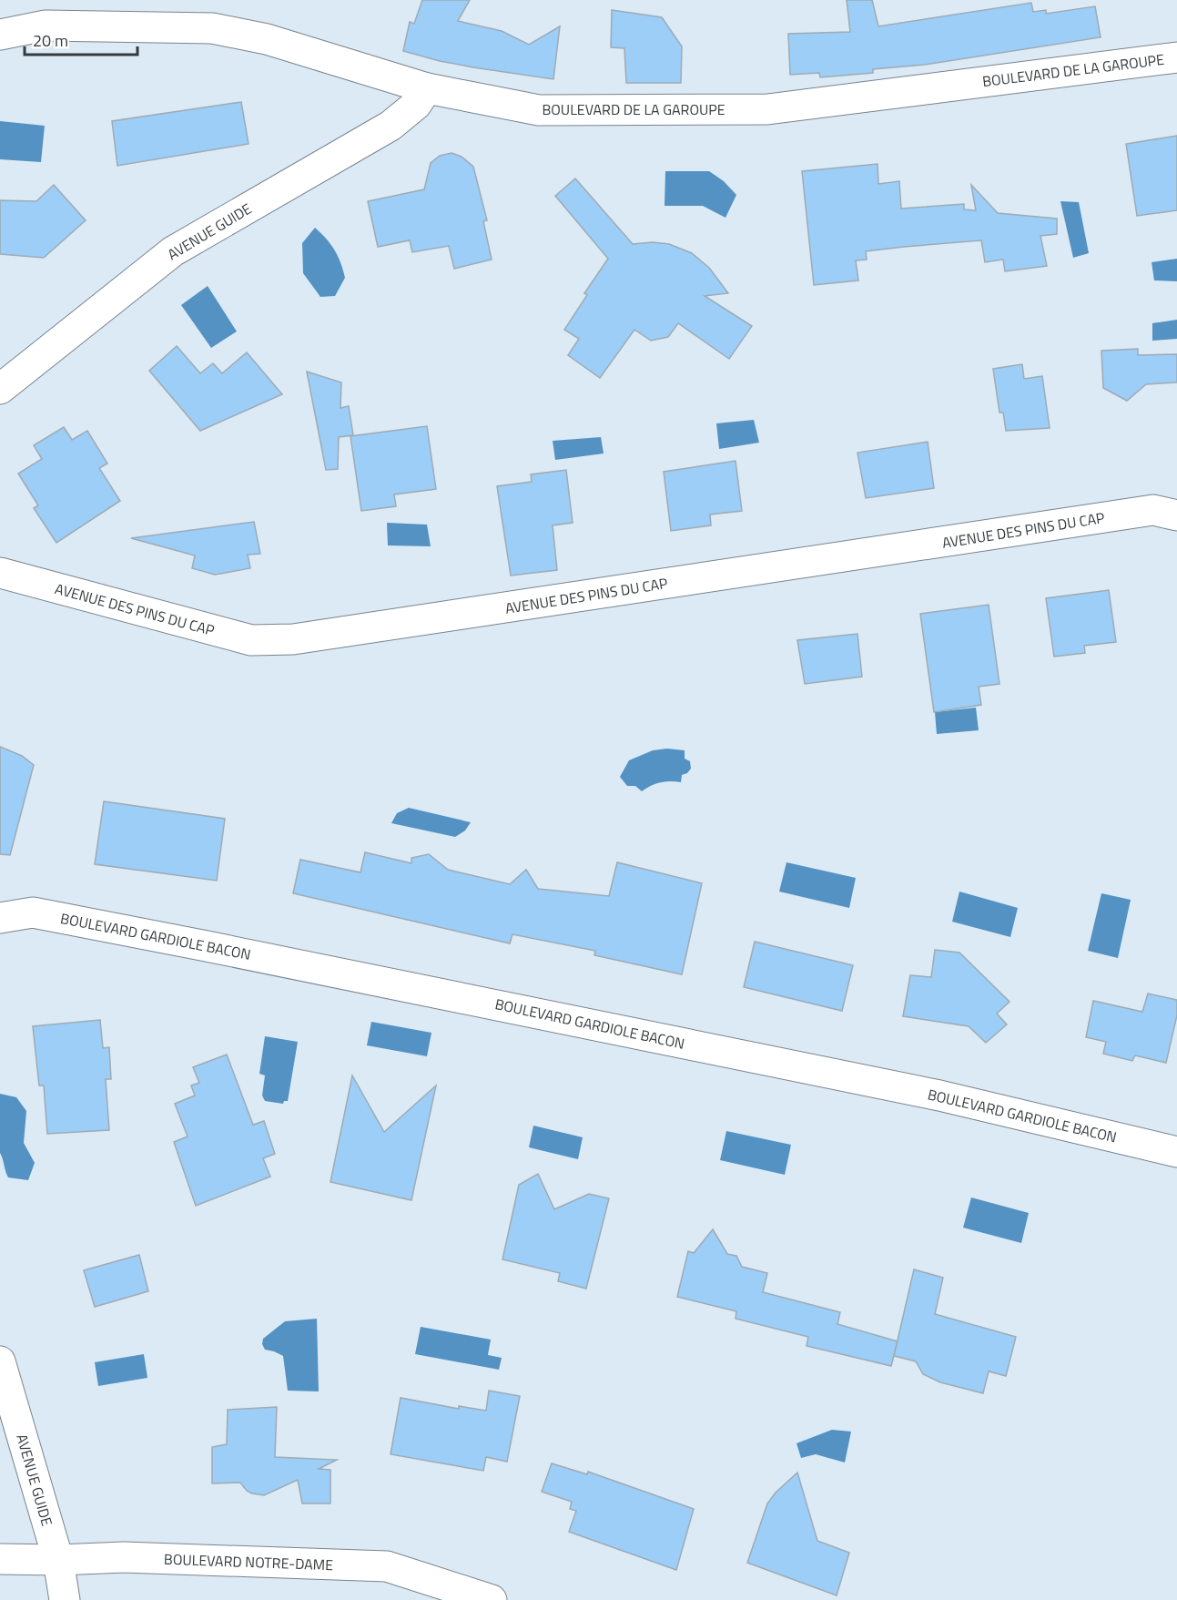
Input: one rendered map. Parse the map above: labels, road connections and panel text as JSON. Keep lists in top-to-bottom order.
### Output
{
  "streets": {
    "street": [
      "BOULEVARD DE LA GAROUPE",
      "AVENUE GUIDE",
      "AVENUE DES PINS DU CAP",
      "BOULEVARD GARDIOLE BACON",
      "BOULEVARD NOTRE-DAME"
    ]
  },
  "crossings": [
    ["BOULEVARD DE LA GAROUPE", "AVENUE GUIDE"],
    ["AVENUE GUIDE", "BOULEVARD NOTRE-DAME"]
  ],
  "scale_bar": "20 m"
}
